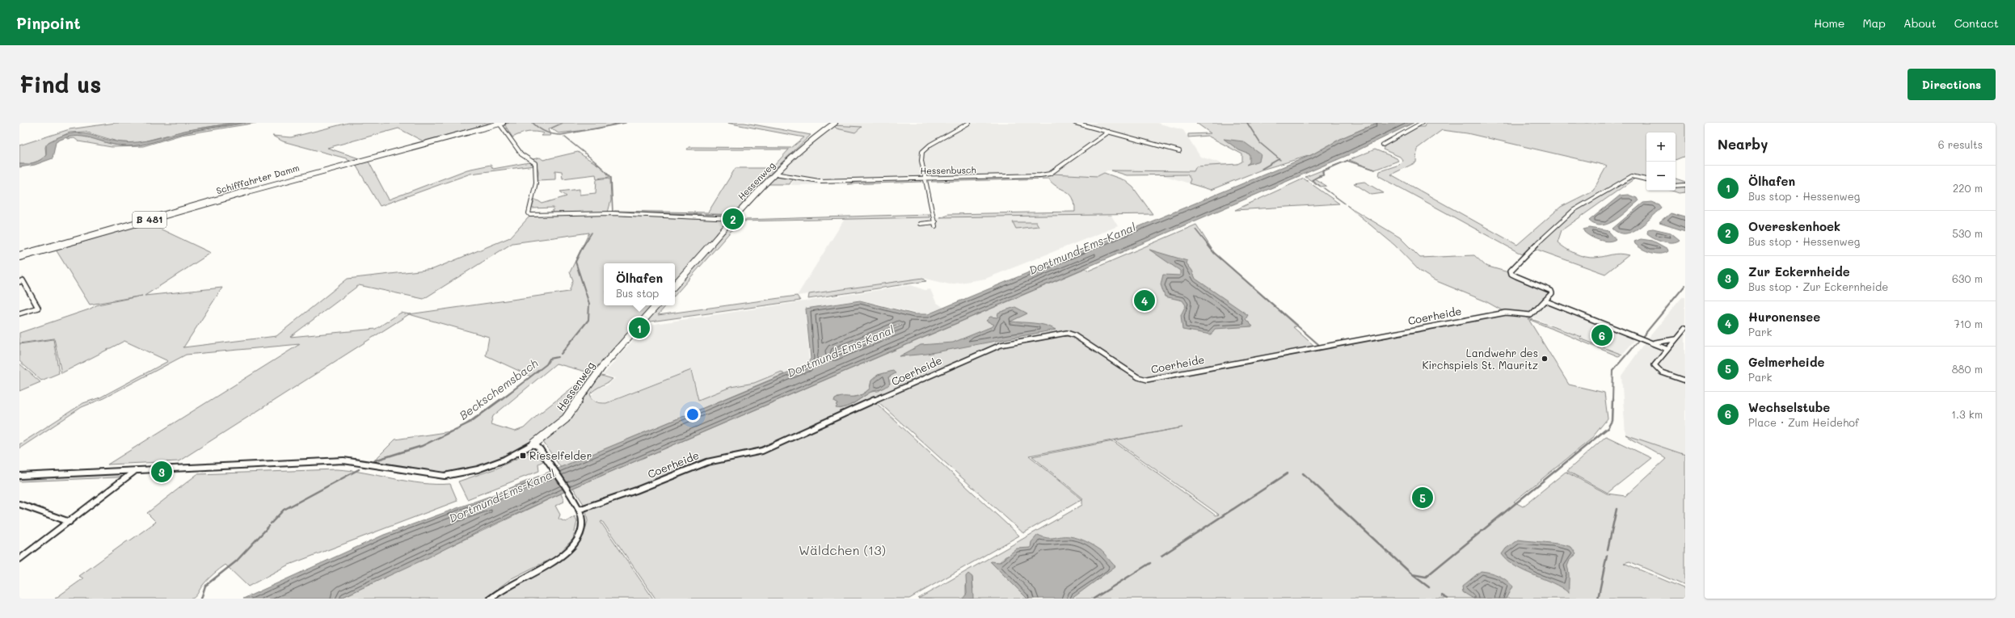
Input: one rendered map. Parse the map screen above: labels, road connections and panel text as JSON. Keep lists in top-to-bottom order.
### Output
{
  "streets": {
    "highway": ["Schifffahrter Damm", "B 481"],
    "street": ["Hessenbusch", "Hessenweg", "Coerheide"]
  },
  "crossings": [
    ["Hessenbusch", "Hessenweg"]
  ],
  "water": ["Dortmund-Ems-Kanal", "Beckschemsbach"],
  "parks": ["Wäldchen (13)"],
  "places": {
    "other": ["Landwehr des Kirchspiels St. Mauritz"],
    "transit": ["Rieselfelder"]
  },
  "page": {
    "header": "Pinpoint",
    "nav": [
      "Home",
      "Map",
      "About",
      "Contact"
    ],
    "buttons": "Directions",
    "title": "Find us",
    "heading": ["Nearby", "6 results"],
    "map_buttons": ["+", "−"],
    "list": [
      {
        "mark": "1",
        "name": "Ölhafen",
        "note": "Bus stop · Hessenweg",
        "value": "220 m"
      },
      {
        "mark": "2",
        "name": "Overeskenhoek",
        "note": "Bus stop · Hessenweg",
        "value": "530 m"
      },
      {
        "mark": "3",
        "name": "Zur Eckernheide",
        "note": "Bus stop · Zur Eckernheide",
        "value": "630 m"
      },
      {
        "mark": "4",
        "name": "Huronensee",
        "note": "Park",
        "value": "710 m"
      },
      {
        "mark": "5",
        "name": "Gelmerheide",
        "note": "Park",
        "value": "880 m"
      },
      {
        "mark": "6",
        "name": "Wechselstube",
        "note": "Place · Zum Heidehof",
        "value": "1.3 km"
      }
    ],
    "pins": [
      "2",
      "4",
      "1",
      "6",
      "3",
      "5"
    ],
    "popup": ["Ölhafen", "Bus stop"]
  }
}
